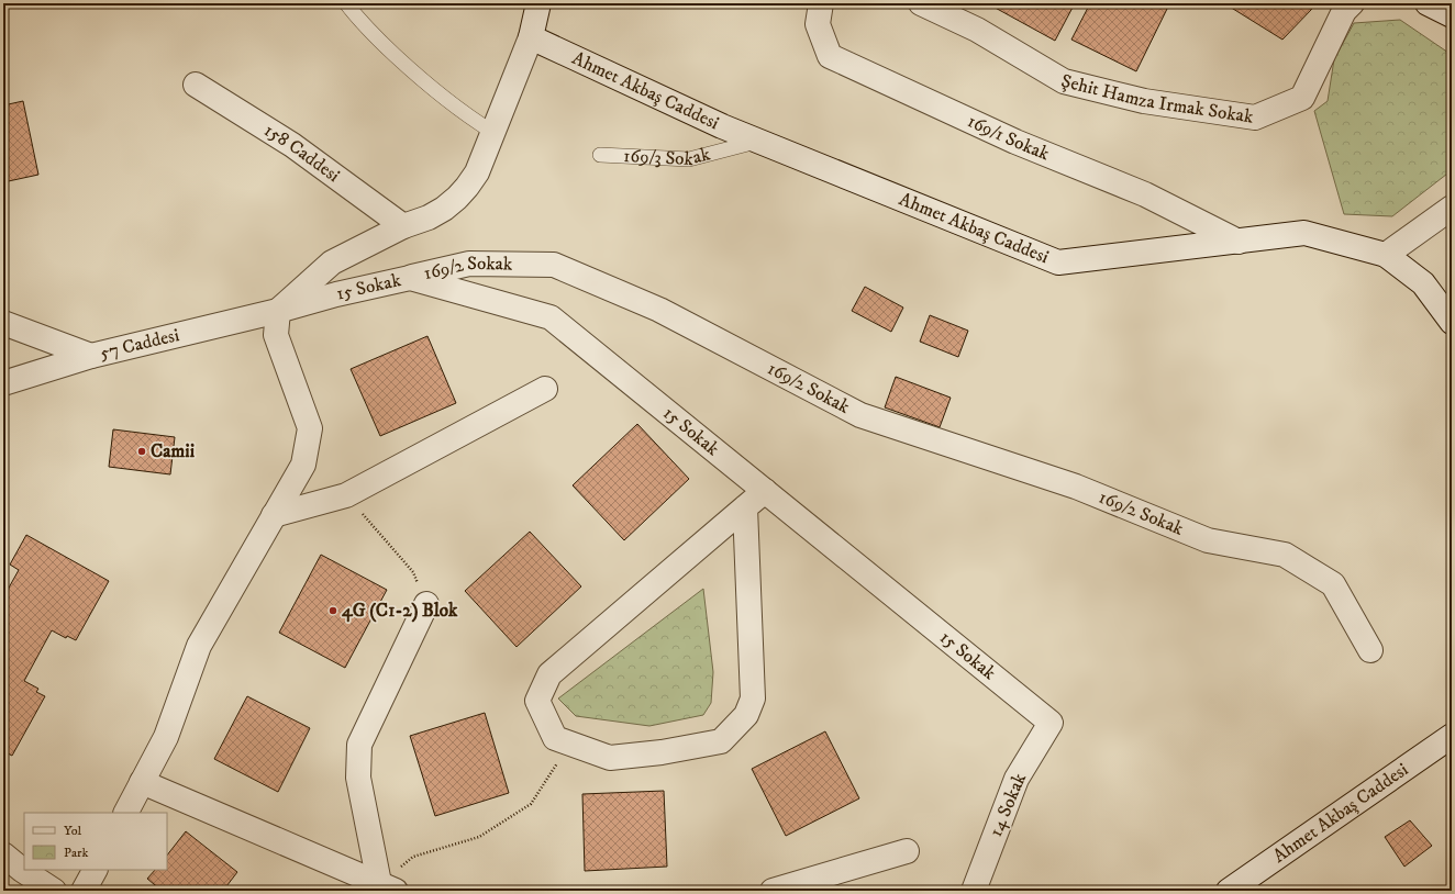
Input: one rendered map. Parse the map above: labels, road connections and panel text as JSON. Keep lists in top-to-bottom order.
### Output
{
  "streets": {
    "street": [
      "Ahmet Akbaş Caddesi",
      "Şehit Hamza Irmak Sokak",
      "169/1 Sokak",
      "158 Caddesi",
      "169/2 Sokak",
      "15 Sokak",
      "57 Caddesi",
      "14 Sokak"
    ],
    "lane": ["169/3 Sokak"]
  },
  "crossings": [
    ["Ahmet Akbaş Caddesi", "169/1 Sokak"],
    ["Ahmet Akbaş Caddesi", "169/3 Sokak"],
    ["169/2 Sokak", "15 Sokak"],
    ["15 Sokak", "57 Caddesi"],
    ["15 Sokak", "14 Sokak"]
  ],
  "places": ["Camii", "4G (C1-2) Blok"],
  "legend": ["Yol", "Park"]
}
